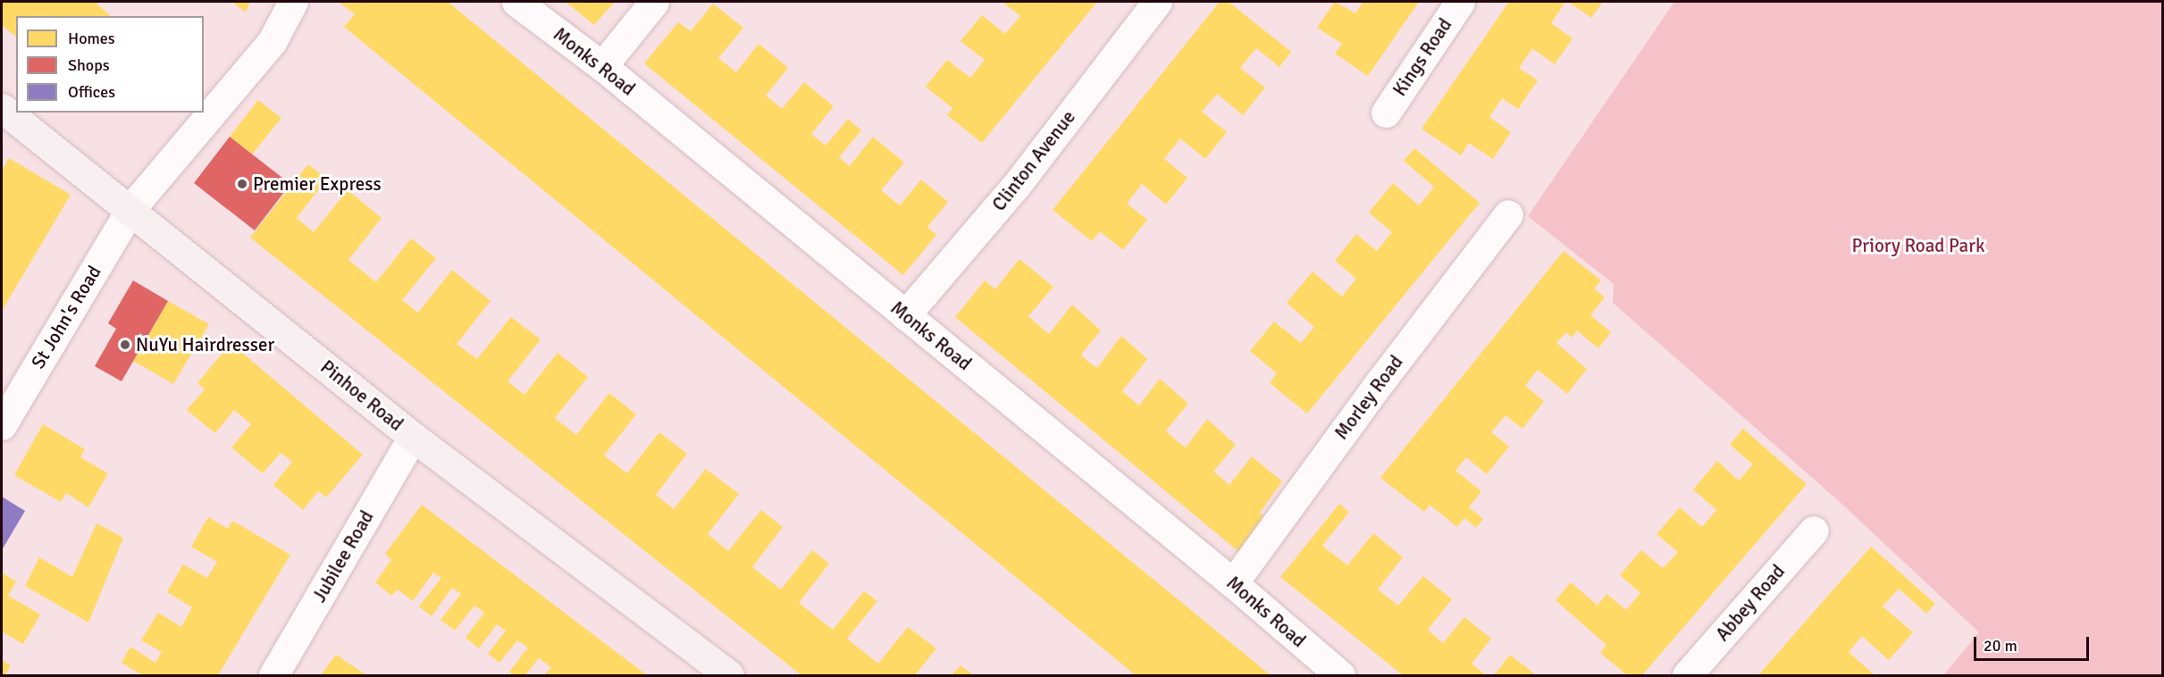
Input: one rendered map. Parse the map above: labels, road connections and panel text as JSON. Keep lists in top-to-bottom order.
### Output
{
  "streets": {
    "main road": ["Pinhoe Road"],
    "street": [
      "Kings Road",
      "Monks Road",
      "Clinton Avenue",
      "St John's Road",
      "Morley Road",
      "Jubilee Road",
      "Abbey Road"
    ]
  },
  "crossings": [
    ["Monks Road", "Clinton Avenue"],
    ["Monks Road", "Morley Road"],
    ["St John's Road", "Pinhoe Road"],
    ["Pinhoe Road", "Jubilee Road"]
  ],
  "parks": ["Priory Road Park"],
  "places": ["Premier Express", "NuYu Hairdresser"],
  "legend": ["Homes", "Shops", "Offices"],
  "scale_bar": "20 m"
}
